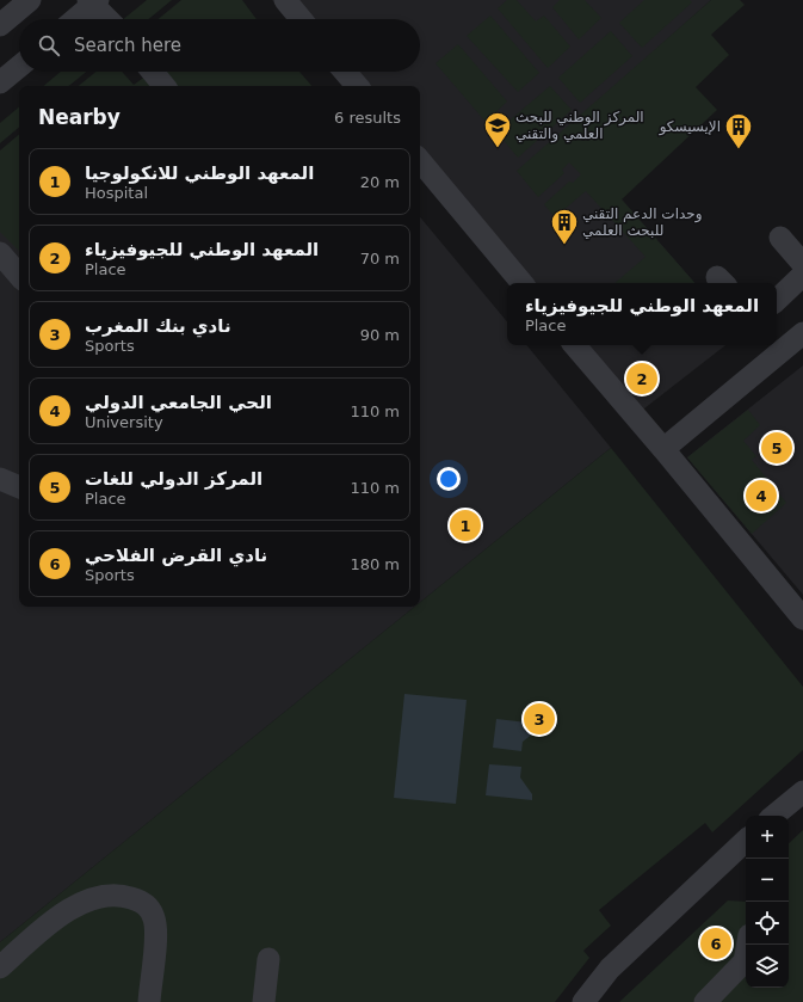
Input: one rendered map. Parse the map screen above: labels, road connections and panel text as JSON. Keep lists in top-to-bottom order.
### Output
{
  "places": {
    "school or university": ["المركز الوطني للبحث العلمي والتقني"],
    "building": ["اﻹيسيسكو", "وحدات الدعم التقني للبحث العلمي"]
  },
  "page": {
    "search": "Search here",
    "heading": ["Nearby", "6 results"],
    "list": [
      {
        "mark": "1",
        "name": "المعهد الوطني للانكولوجيا",
        "note": "Hospital",
        "value": "20 m"
      },
      {
        "mark": "2",
        "name": "المعهد الوطني للجيوفيزياء",
        "note": "Place",
        "value": "70 m"
      },
      {
        "mark": "3",
        "name": "نادي بنك المغرب",
        "note": "Sports",
        "value": "90 m"
      },
      {
        "mark": "4",
        "name": "الحي الجامعي الدولي",
        "note": "University",
        "value": "110 m"
      },
      {
        "mark": "5",
        "name": "المركز الدولي للغات",
        "note": "Place",
        "value": "110 m"
      },
      {
        "mark": "6",
        "name": "نادي القرض الفلاحي",
        "note": "Sports",
        "value": "180 m"
      }
    ],
    "popup": ["المعهد الوطني للجيوفيزياء", "Place"],
    "pins": [
      "2",
      "5",
      "4",
      "1",
      "3",
      "6"
    ],
    "map_buttons": ["+", "−"]
  }
}
